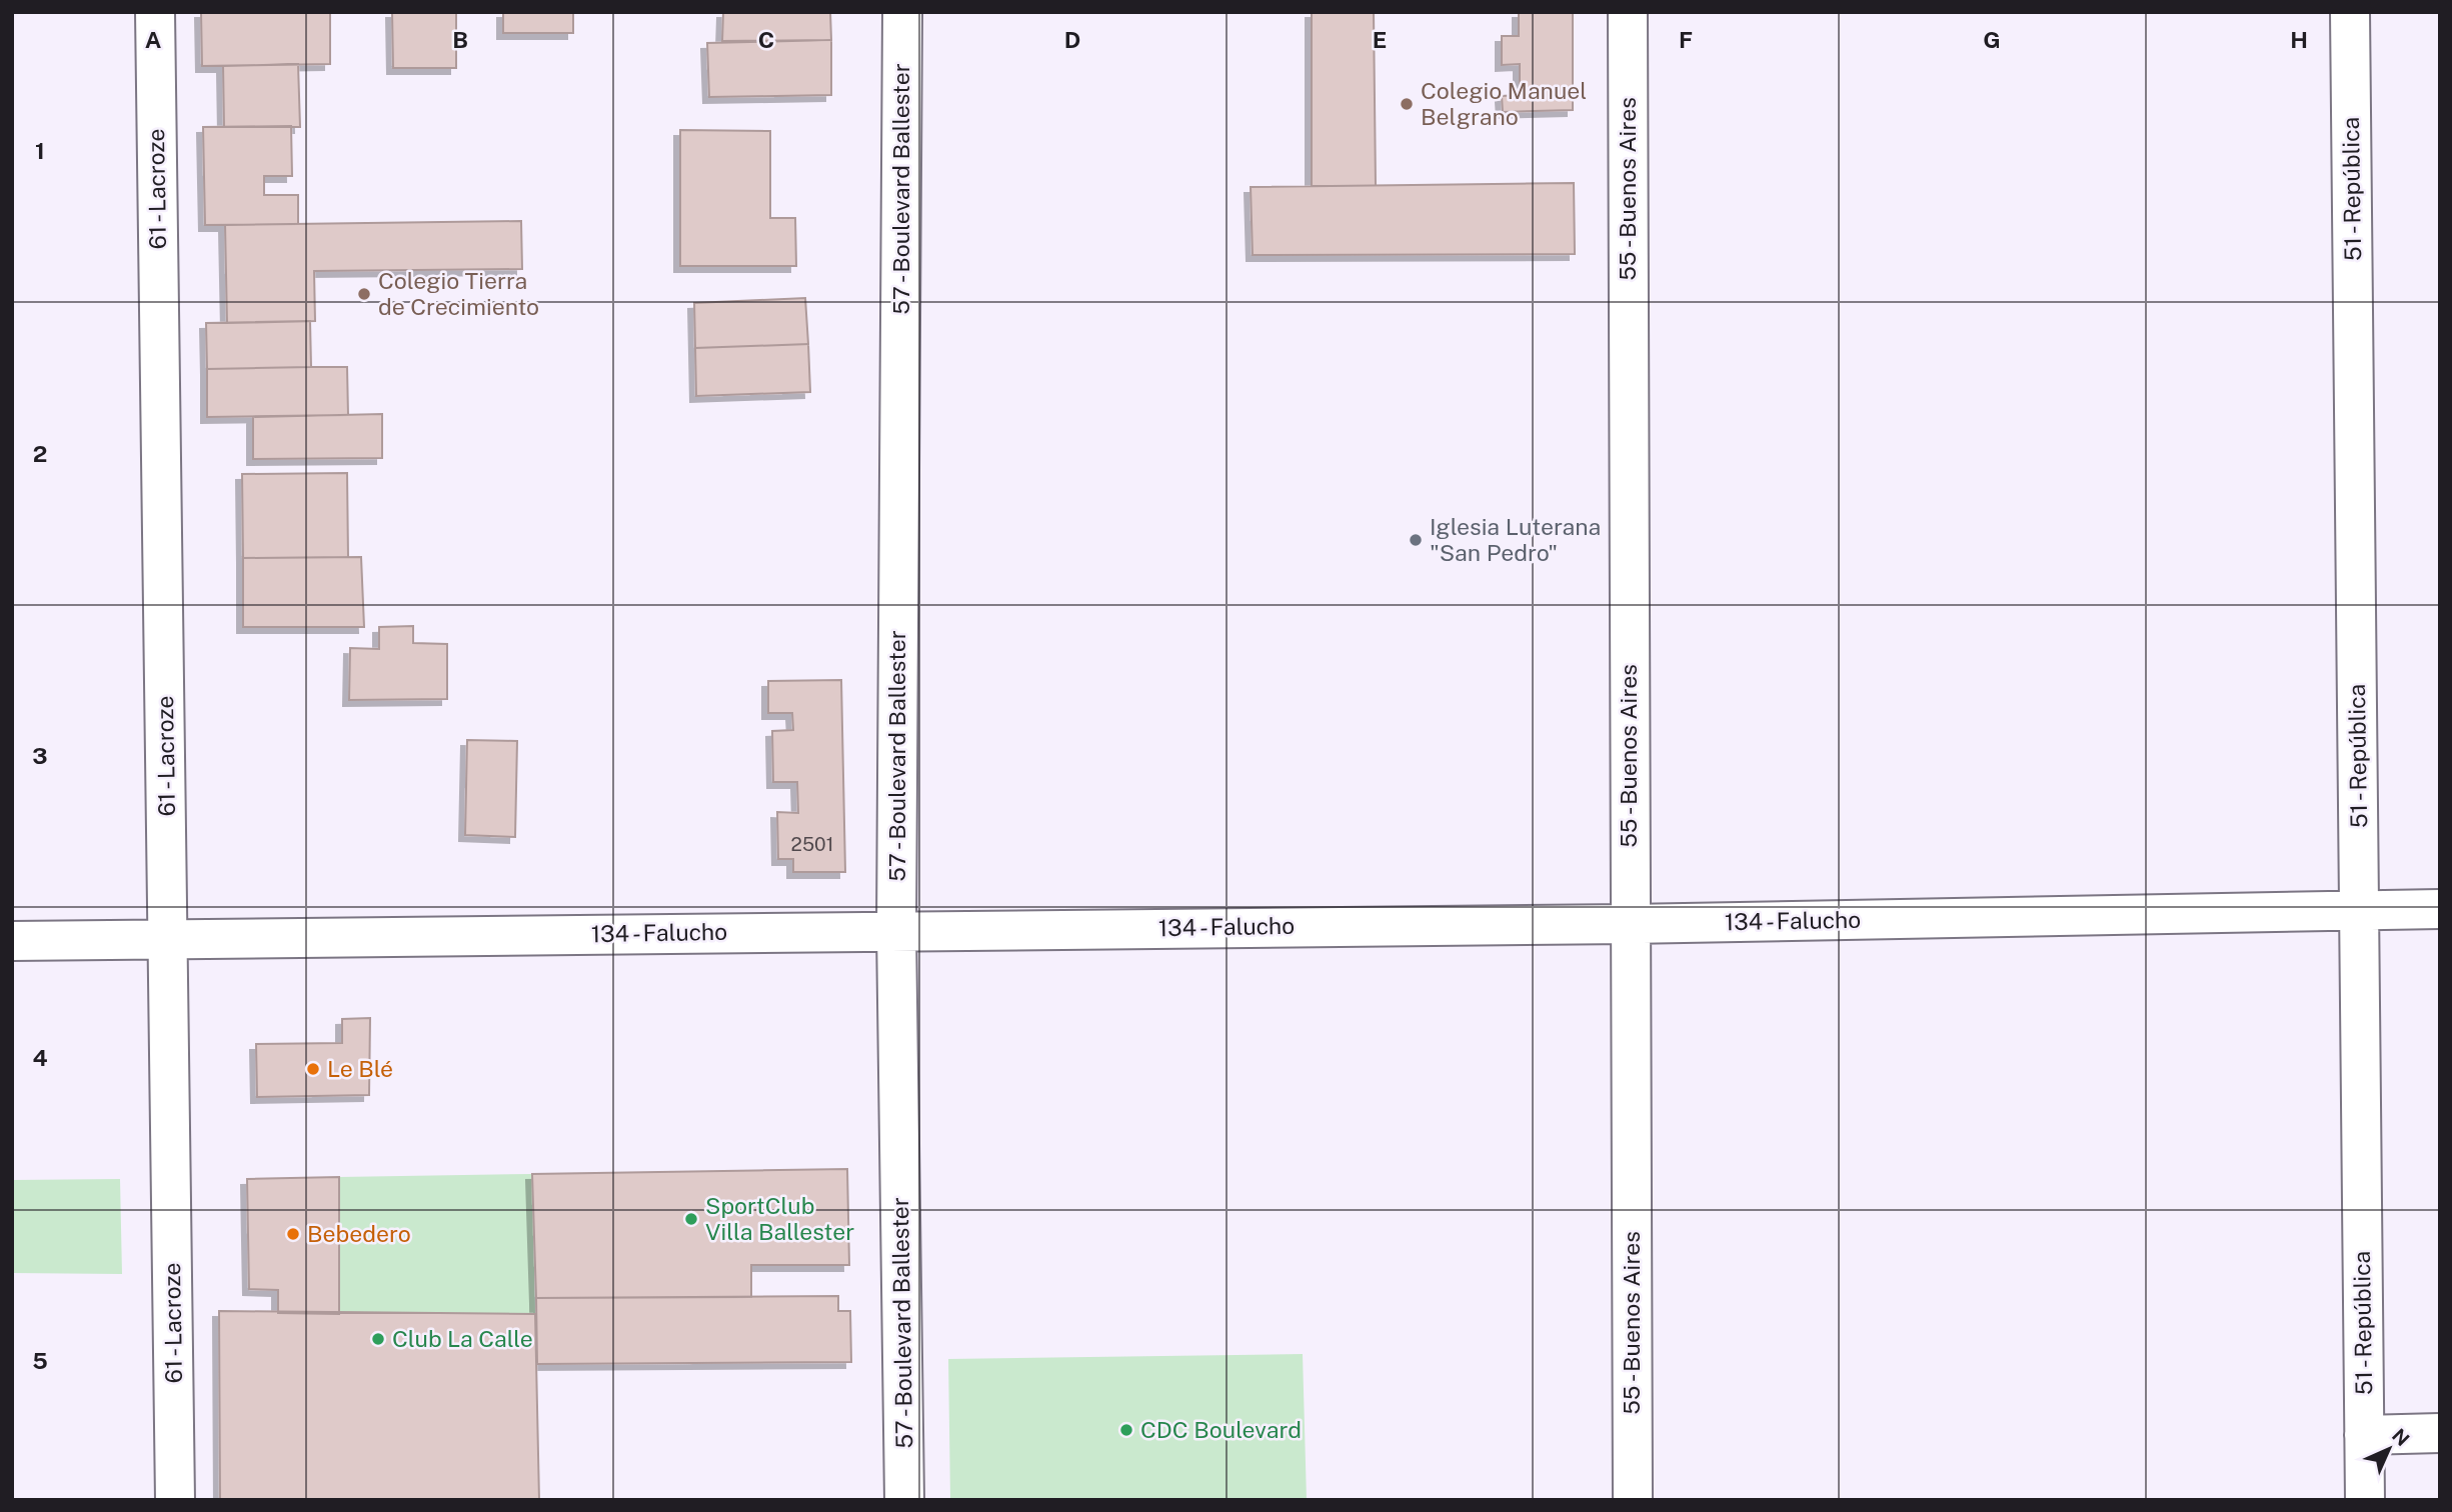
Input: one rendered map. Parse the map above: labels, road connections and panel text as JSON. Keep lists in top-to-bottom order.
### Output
{
  "streets": {
    "street": [
      "61 - Lacroze",
      "57 - Boulevard Ballester",
      "55 - Buenos Aires",
      "51 - República",
      "134 - Falucho"
    ]
  },
  "crossings": [
    ["61 - Lacroze", "134 - Falucho"],
    ["57 - Boulevard Ballester", "134 - Falucho"],
    ["55 - Buenos Aires", "134 - Falucho"],
    ["51 - República", "134 - Falucho"]
  ],
  "places": [
    "Colegio Manuel Belgrano",
    "Colegio Tierra de Crecimiento",
    "Iglesia Luterana \"San Pedro\"",
    "Le Blé",
    "SportClub Villa Ballester",
    "Bebedero",
    "Club La Calle",
    "CDC Boulevard"
  ],
  "house_numbers": ["2501"],
  "north": "top right",
  "grid": {
    "columns": [
      "A",
      "B",
      "C",
      "D",
      "E",
      "F",
      "G",
      "H"
    ],
    "rows": [
      "1",
      "2",
      "3",
      "4",
      "5"
    ]
  }
}
